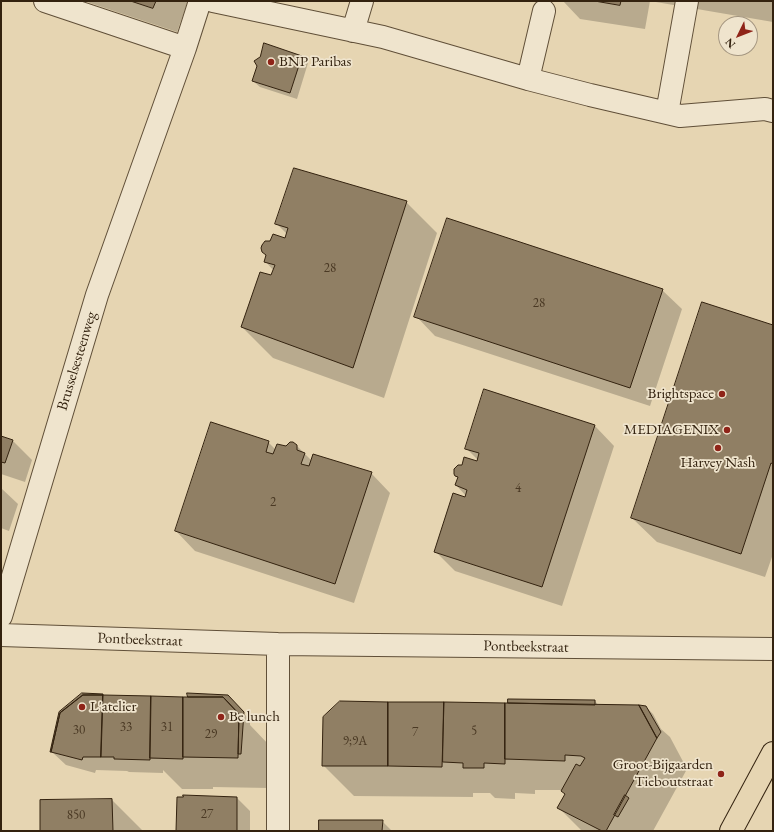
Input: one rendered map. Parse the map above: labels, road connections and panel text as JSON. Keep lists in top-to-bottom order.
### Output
{
  "streets": {
    "street": ["Brusselsesteenweg", "Pontbeekstraat"]
  },
  "places": [
    "BNP Paribas",
    "Brightspace",
    "MEDIAGENIX",
    "Harvey Nash",
    "L'atelier",
    "Be lunch",
    "Groot-Bijgaarden Tieboutstraat"
  ],
  "house_numbers": [
    "28",
    "28",
    "4",
    "2",
    "33",
    "31",
    "30",
    "5",
    "7",
    "29",
    "9;9A",
    "27",
    "850"
  ],
  "north": "bottom left"
}
